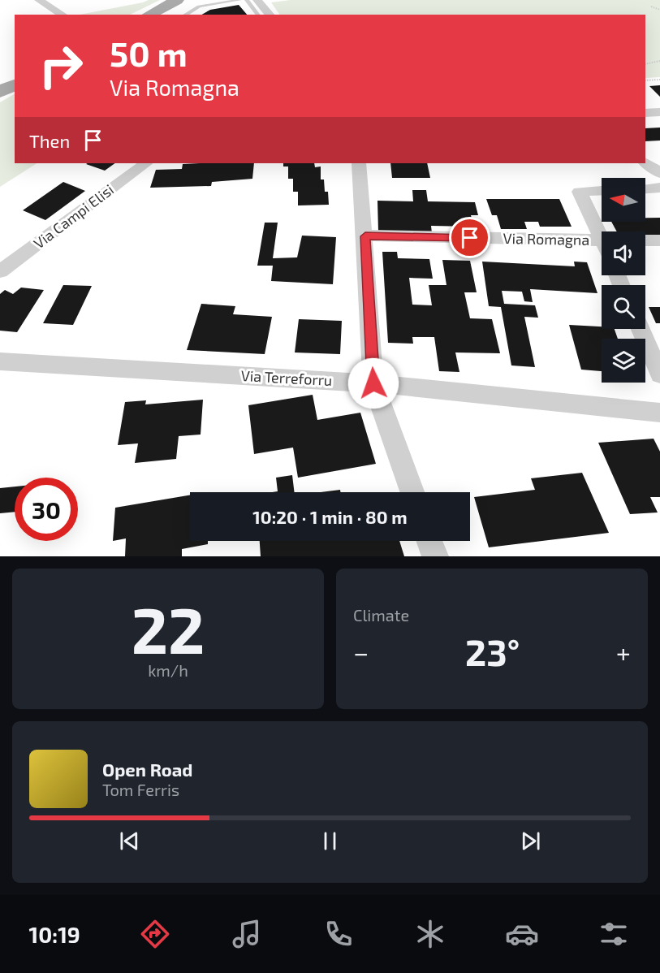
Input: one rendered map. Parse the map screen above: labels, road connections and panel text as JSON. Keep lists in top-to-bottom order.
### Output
{
  "streets": {
    "street": ["Via Campi Elisi", "Via Romagna", "Via Terreforru"]
  },
  "north": "left",
  "page": {
    "turn": ["50 m", "Via Romagna"],
    "then": "Then",
    "limit": "30",
    "trip": "10:20 · 1 min · 80 m",
    "tile": [
      ["22", "km/h"],
      "Climate"
    ],
    "heat": ["−", "23°", "+"],
    "song": ["Open Road", "Tom Ferris"],
    "tabs": "10:19"
  }
}
